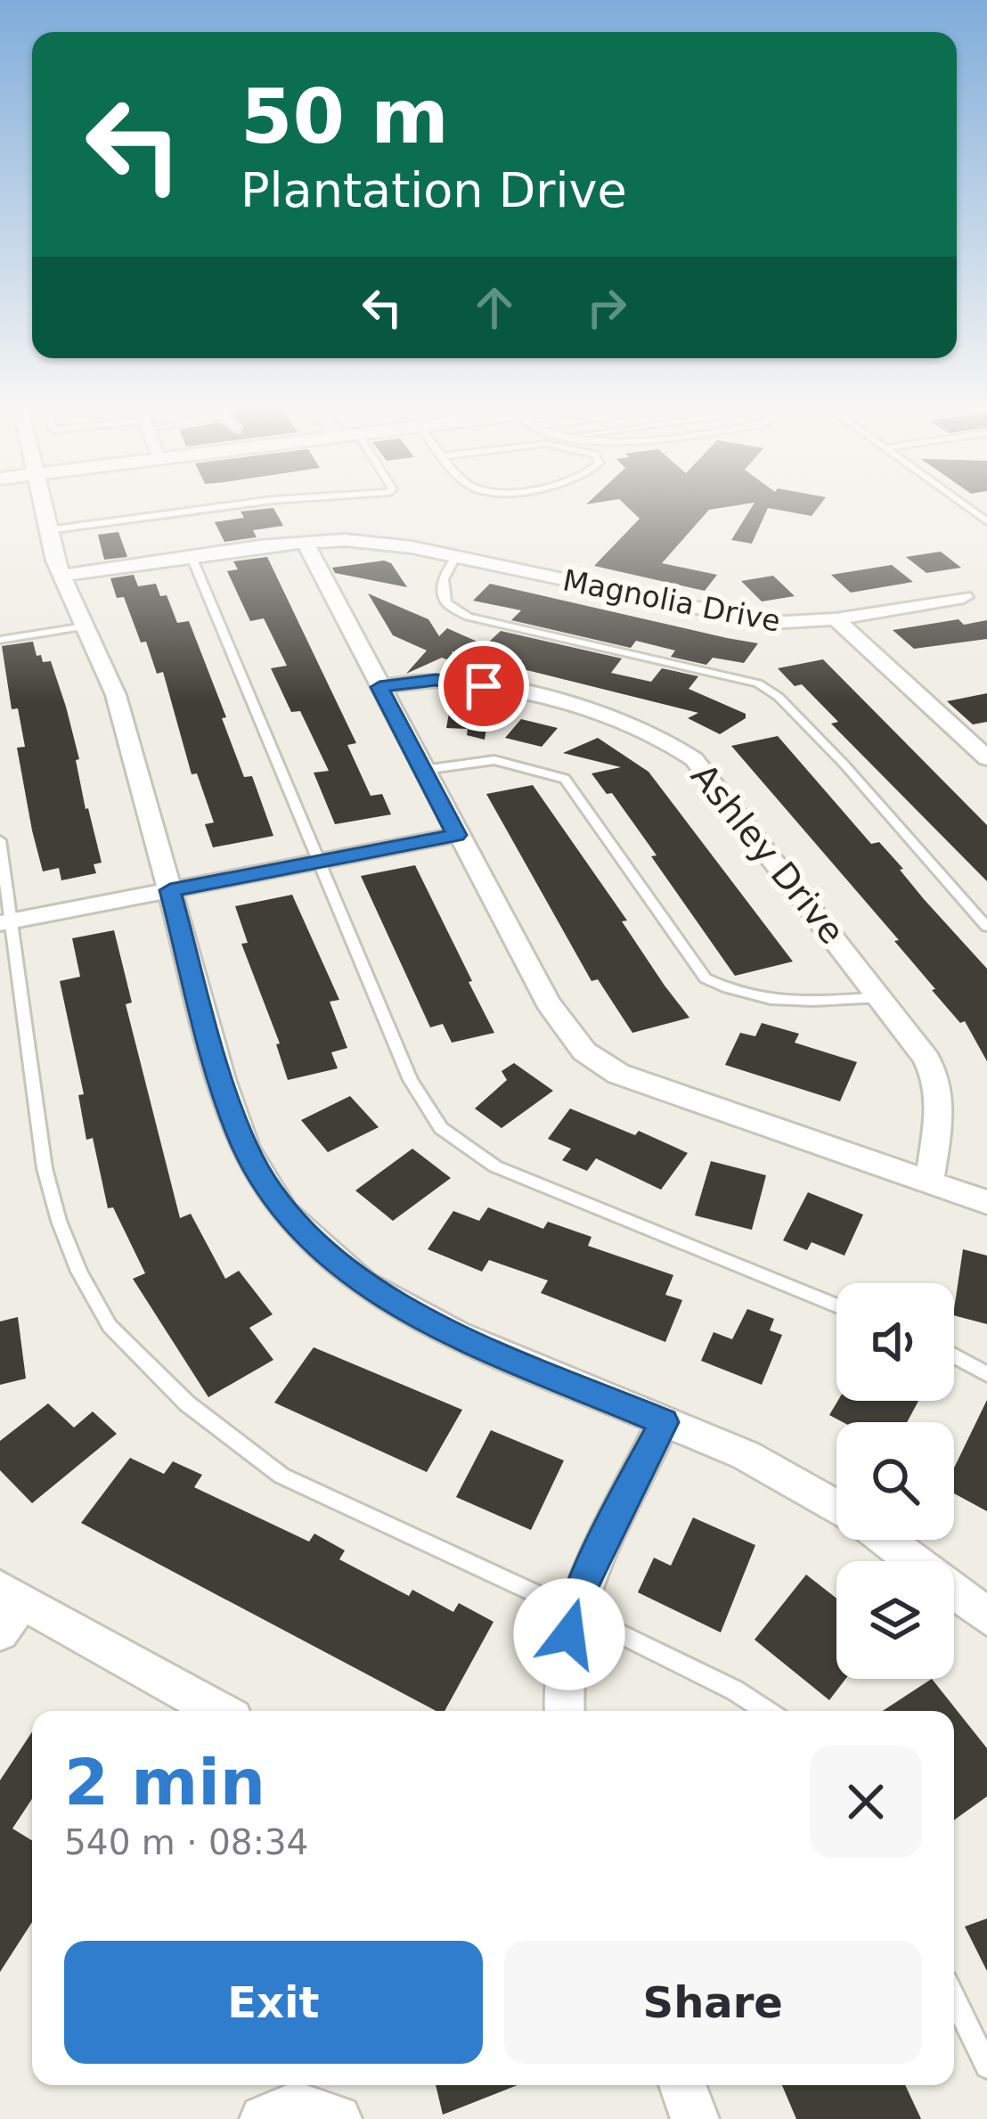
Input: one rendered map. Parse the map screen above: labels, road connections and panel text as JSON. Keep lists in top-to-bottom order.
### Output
{
  "streets": {
    "street": ["Magnolia Drive", "Ashley Drive"]
  },
  "page": {
    "turn": ["50 m", "Plantation Drive"],
    "heading": ["2 min", "540 m · 08:34"],
    "buttons": ["Exit", "Share"]
  }
}
